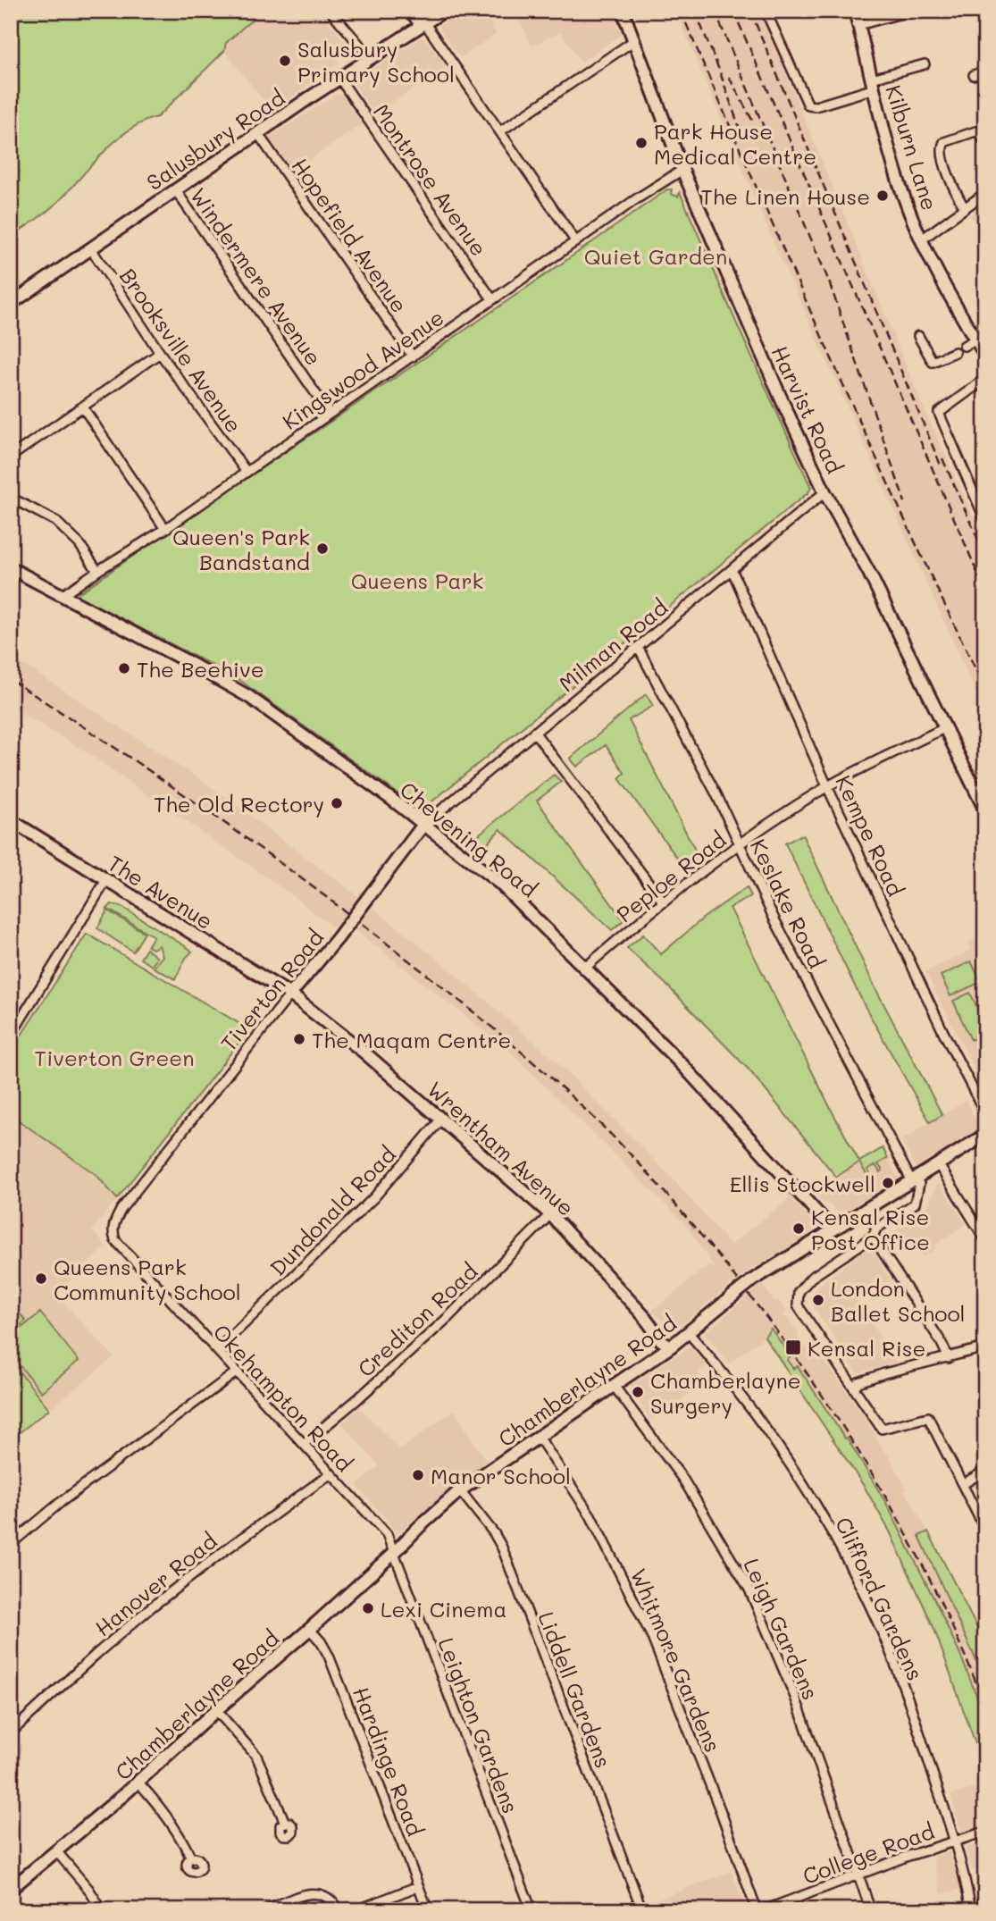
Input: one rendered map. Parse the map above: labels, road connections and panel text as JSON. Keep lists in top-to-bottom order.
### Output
{
  "streets": {
    "street": [
      "Salusbury Road",
      "Kilburn Lane",
      "Montrose Avenue",
      "Hopefield Avenue",
      "Windermere Avenue",
      "Brooksville Avenue",
      "Kingswood Avenue",
      "Harvist Road",
      "Milman Road",
      "Kempe Road",
      "Chevening Road",
      "Peploe Road",
      "The Avenue",
      "Keslake Road",
      "Tiverton Road",
      "Wrentham Avenue",
      "Dundonald Road",
      "Crediton Road",
      "Chamberlayne Road",
      "Okehampton Road",
      "Hanover Road",
      "Clifford Gardens",
      "Leigh Gardens",
      "Whitmore Gardens",
      "Liddell Gardens",
      "Leighton Gardens",
      "Hardinge Road",
      "College Road"
    ]
  },
  "crossings": [
    ["Salusbury Road", "Montrose Avenue"],
    ["Salusbury Road", "Hopefield Avenue"],
    ["Salusbury Road", "Windermere Avenue"],
    ["Salusbury Road", "Brooksville Avenue"],
    ["Montrose Avenue", "Kingswood Avenue"],
    ["Hopefield Avenue", "Kingswood Avenue"],
    ["Windermere Avenue", "Kingswood Avenue"],
    ["Brooksville Avenue", "Kingswood Avenue"],
    ["Kingswood Avenue", "Harvist Road"],
    ["Kingswood Avenue", "Chevening Road"],
    ["Harvist Road", "Milman Road"],
    ["Harvist Road", "Peploe Road"],
    ["Milman Road", "Kempe Road"],
    ["Milman Road", "Chevening Road"],
    ["Milman Road", "Keslake Road"],
    ["Milman Road", "Tiverton Road"],
    ["Kempe Road", "Peploe Road"],
    ["Chevening Road", "Peploe Road"],
    ["Chevening Road", "Tiverton Road"],
    ["Chevening Road", "Chamberlayne Road"],
    ["Peploe Road", "Keslake Road"],
    ["The Avenue", "Tiverton Road"],
    ["The Avenue", "Wrentham Avenue"],
    ["Keslake Road", "Chamberlayne Road"],
    ["Tiverton Road", "Wrentham Avenue"],
    ["Tiverton Road", "Okehampton Road"],
    ["Wrentham Avenue", "Dundonald Road"],
    ["Wrentham Avenue", "Crediton Road"],
    ["Wrentham Avenue", "Chamberlayne Road"],
    ["Dundonald Road", "Okehampton Road"],
    ["Crediton Road", "Okehampton Road"],
    ["Chamberlayne Road", "Okehampton Road"],
    ["Chamberlayne Road", "Clifford Gardens"],
    ["Chamberlayne Road", "Leigh Gardens"],
    ["Chamberlayne Road", "Whitmore Gardens"],
    ["Chamberlayne Road", "Liddell Gardens"],
    ["Chamberlayne Road", "Leighton Gardens"],
    ["Chamberlayne Road", "Hardinge Road"],
    ["Okehampton Road", "Hanover Road"],
    ["Okehampton Road", "Leighton Gardens"],
    ["Clifford Gardens", "College Road"],
    ["Leigh Gardens", "College Road"]
  ],
  "parks": ["Quiet Garden", "Queens Park", "Tiverton Green"],
  "places": {
    "other": [
      "Salusbury Primary School",
      "Park House Medical Centre",
      "The Linen House",
      "Queen's Park Bandstand",
      "The Beehive",
      "The Old Rectory",
      "The Maqam Centre",
      "Ellis Stockwell",
      "Kensal Rise Post Office",
      "Queens Park Community School",
      "London Ballet School",
      "Chamberlayne Surgery",
      "Manor School",
      "Lexi Cinema"
    ],
    "transit": ["Kensal Rise"]
  }
}
